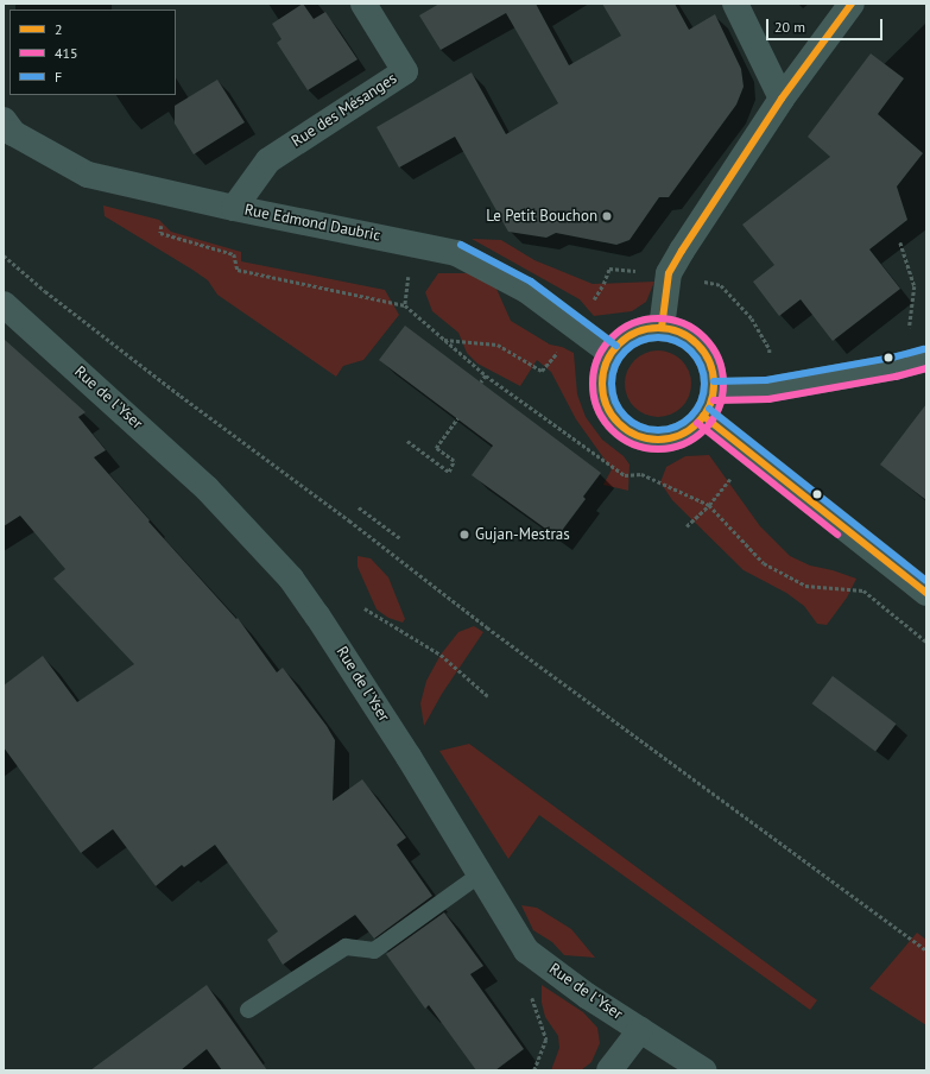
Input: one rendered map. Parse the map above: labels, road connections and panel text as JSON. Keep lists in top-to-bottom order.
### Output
{
  "streets": {
    "street": ["Rue des Mésanges", "Rue Edmond Daubric", "Rue de l'Yser"]
  },
  "crossings": [
    ["Rue des Mésanges", "Rue Edmond Daubric"]
  ],
  "places": ["Le Petit Bouchon", "Gujan-Mestras"],
  "lines": ["transit line 2", "transit line F", "transit line 415"],
  "legend": ["2", "415", "F"],
  "scale_bar": "20 m"
}
